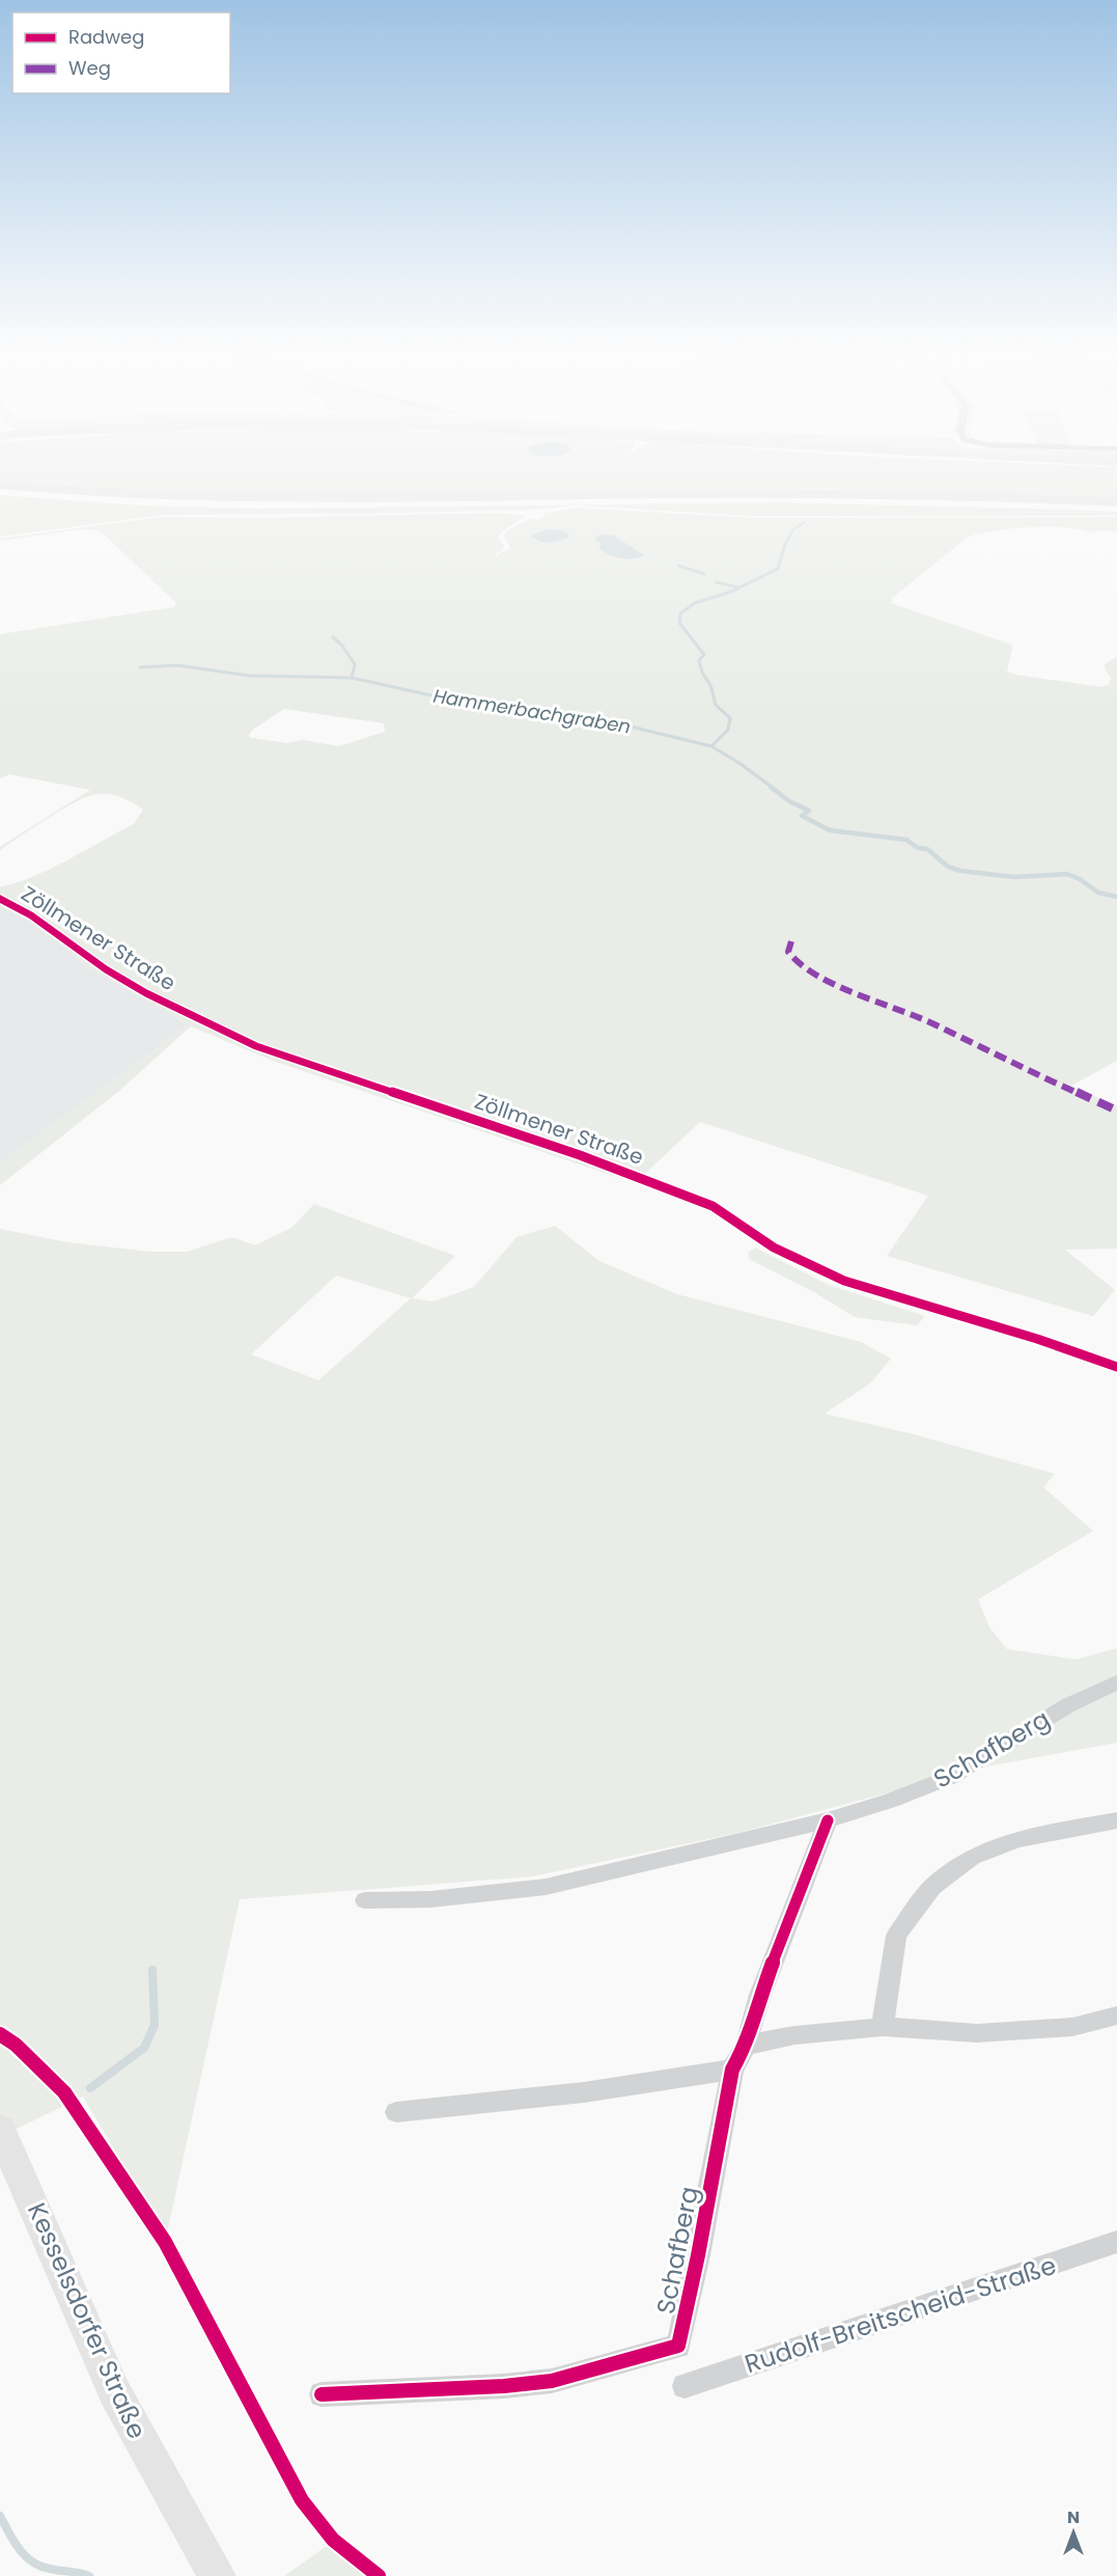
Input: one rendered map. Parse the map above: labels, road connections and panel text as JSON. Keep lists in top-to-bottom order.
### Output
{
  "streets": {
    "street": [
      "Zöllmener Straße",
      "Schafberg",
      "Rudolf-Breitscheid-Straße",
      "Kesselsdorfer Straße"
    ]
  },
  "water": ["Hammerbachgraben"],
  "legend": ["Radweg", "Weg"],
  "north": "top"
}
